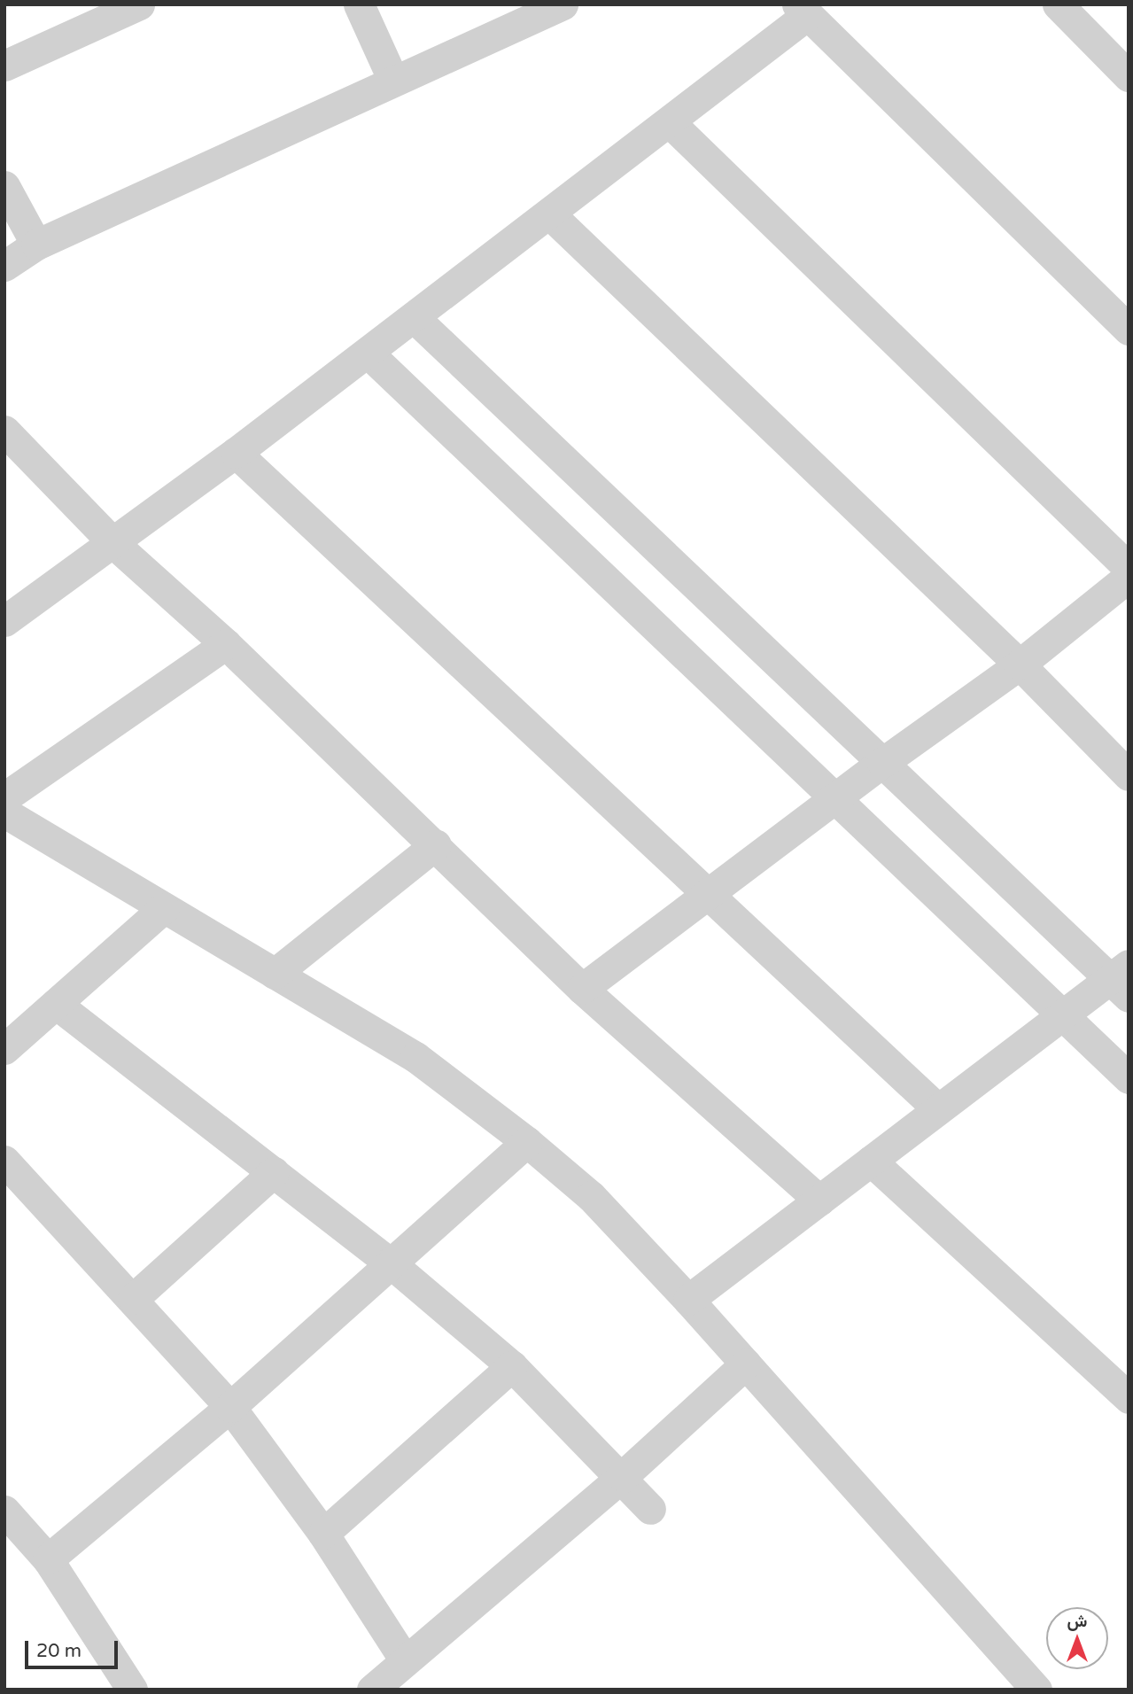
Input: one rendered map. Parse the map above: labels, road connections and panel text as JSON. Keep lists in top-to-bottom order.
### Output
{
  "scale_bar": "20 m",
  "north": "top"
}
